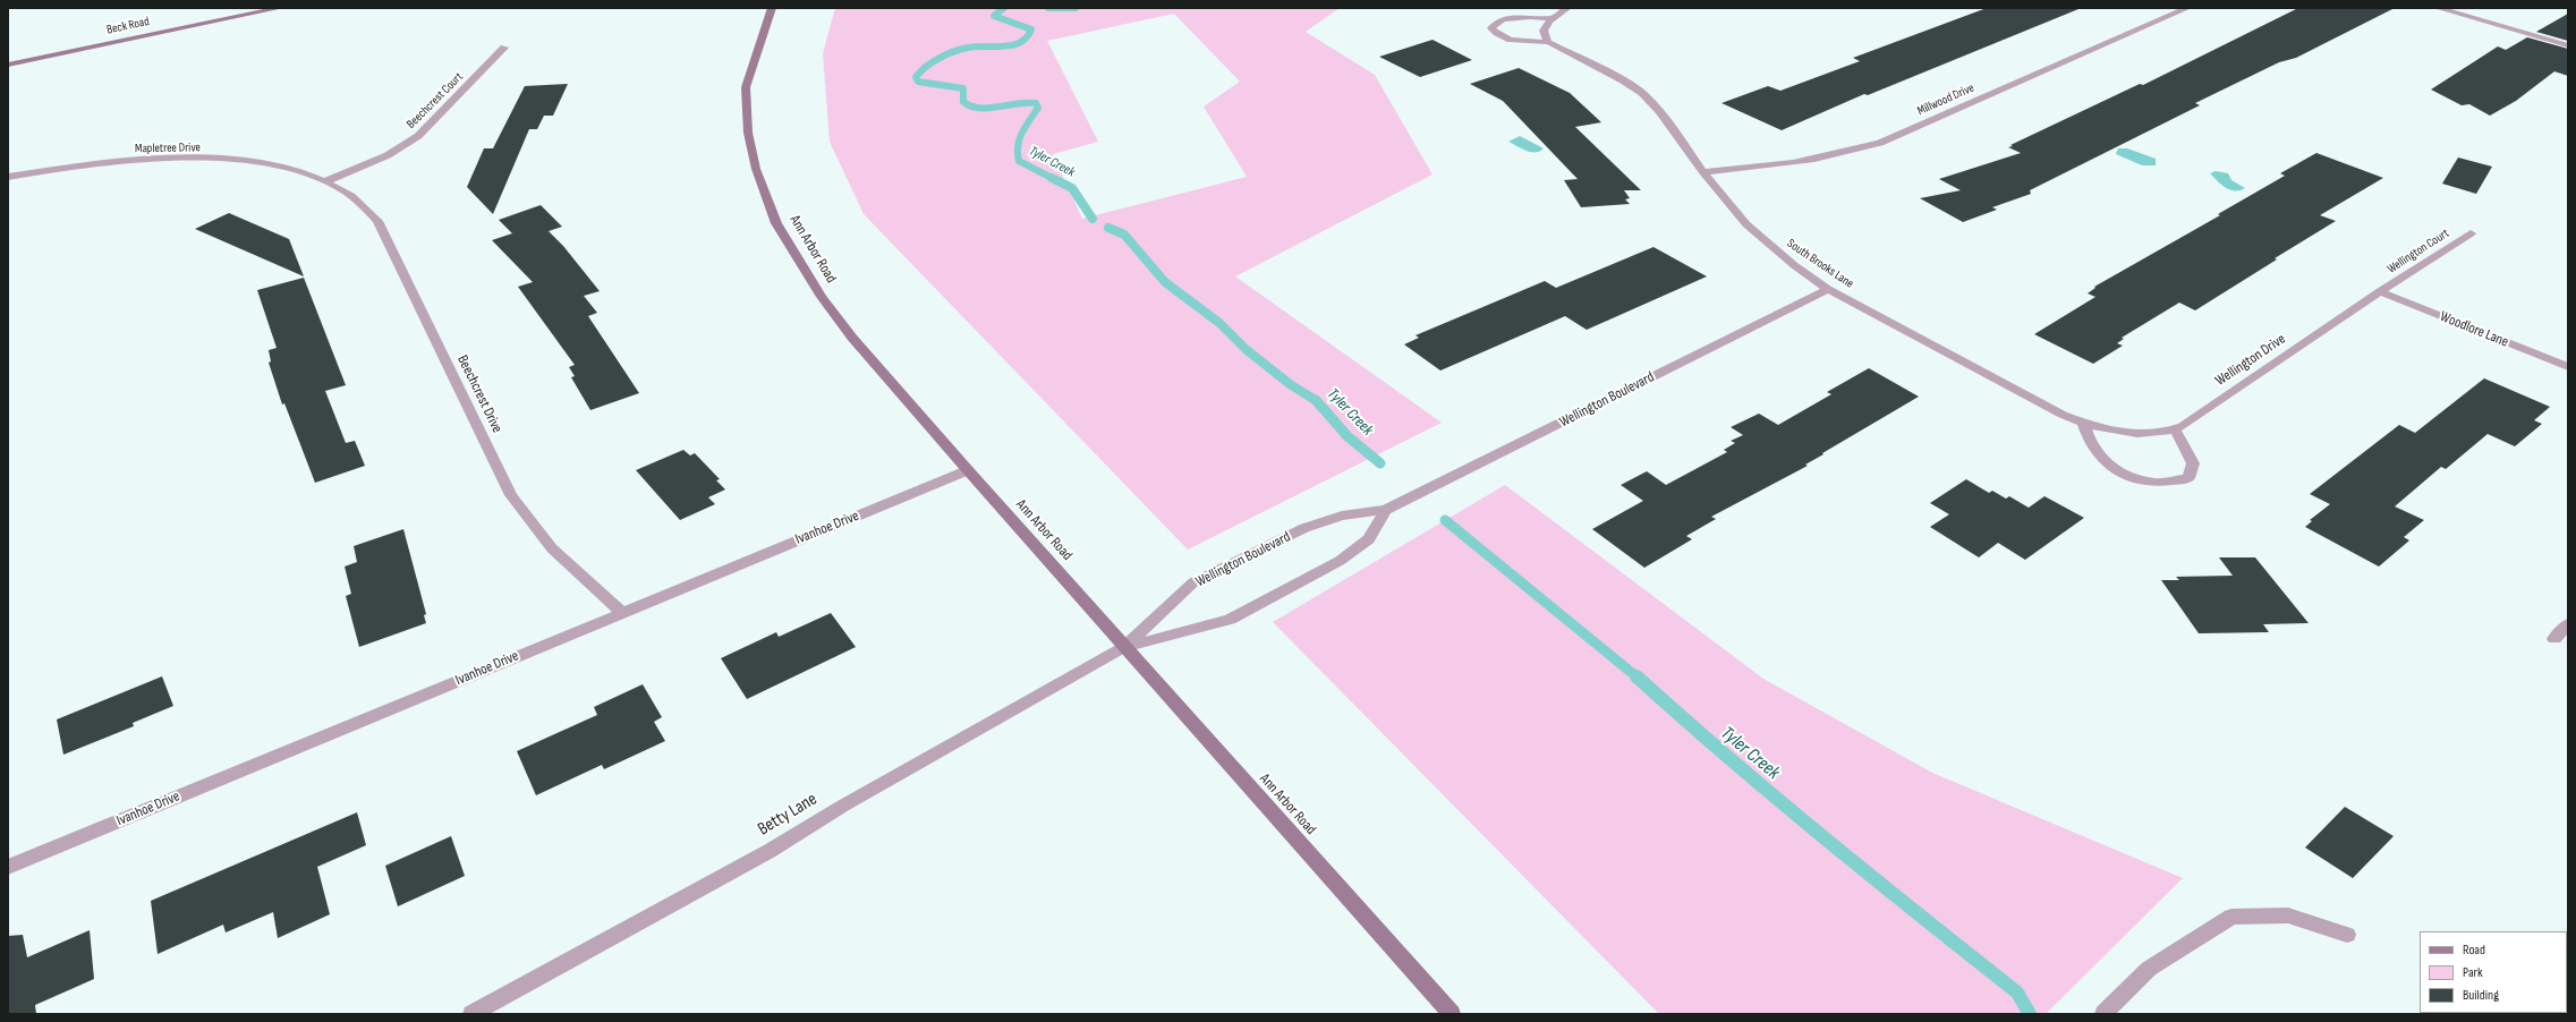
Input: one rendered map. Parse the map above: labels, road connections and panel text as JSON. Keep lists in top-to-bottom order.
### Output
{
  "streets": {
    "main road": ["Beck Road", "Ann Arbor Road"],
    "street": [
      "Millwood Drive",
      "Beechcrest Court",
      "Mapletree Drive",
      "Wellington Court",
      "South Brooks Lane",
      "Woodlore Lane",
      "Wellington Drive",
      "Beechcrest Drive",
      "Wellington Boulevard",
      "Ivanhoe Drive",
      "Betty Lane"
    ]
  },
  "crossings": [
    ["Millwood Drive", "South Brooks Lane"],
    ["Beechcrest Court", "Mapletree Drive"],
    ["Beechcrest Court", "Beechcrest Drive"],
    ["Mapletree Drive", "Beechcrest Drive"],
    ["Ann Arbor Road", "Wellington Boulevard"],
    ["Ann Arbor Road", "Ivanhoe Drive"],
    ["Ann Arbor Road", "Betty Lane"],
    ["Wellington Court", "Woodlore Lane"],
    ["Wellington Court", "Wellington Drive"],
    ["South Brooks Lane", "Wellington Drive"],
    ["South Brooks Lane", "Wellington Boulevard"],
    ["Woodlore Lane", "Wellington Drive"],
    ["Beechcrest Drive", "Ivanhoe Drive"],
    ["Wellington Boulevard", "Betty Lane"]
  ],
  "water": ["Tyler Creek"],
  "legend": ["Road", "Park", "Building"]
}
